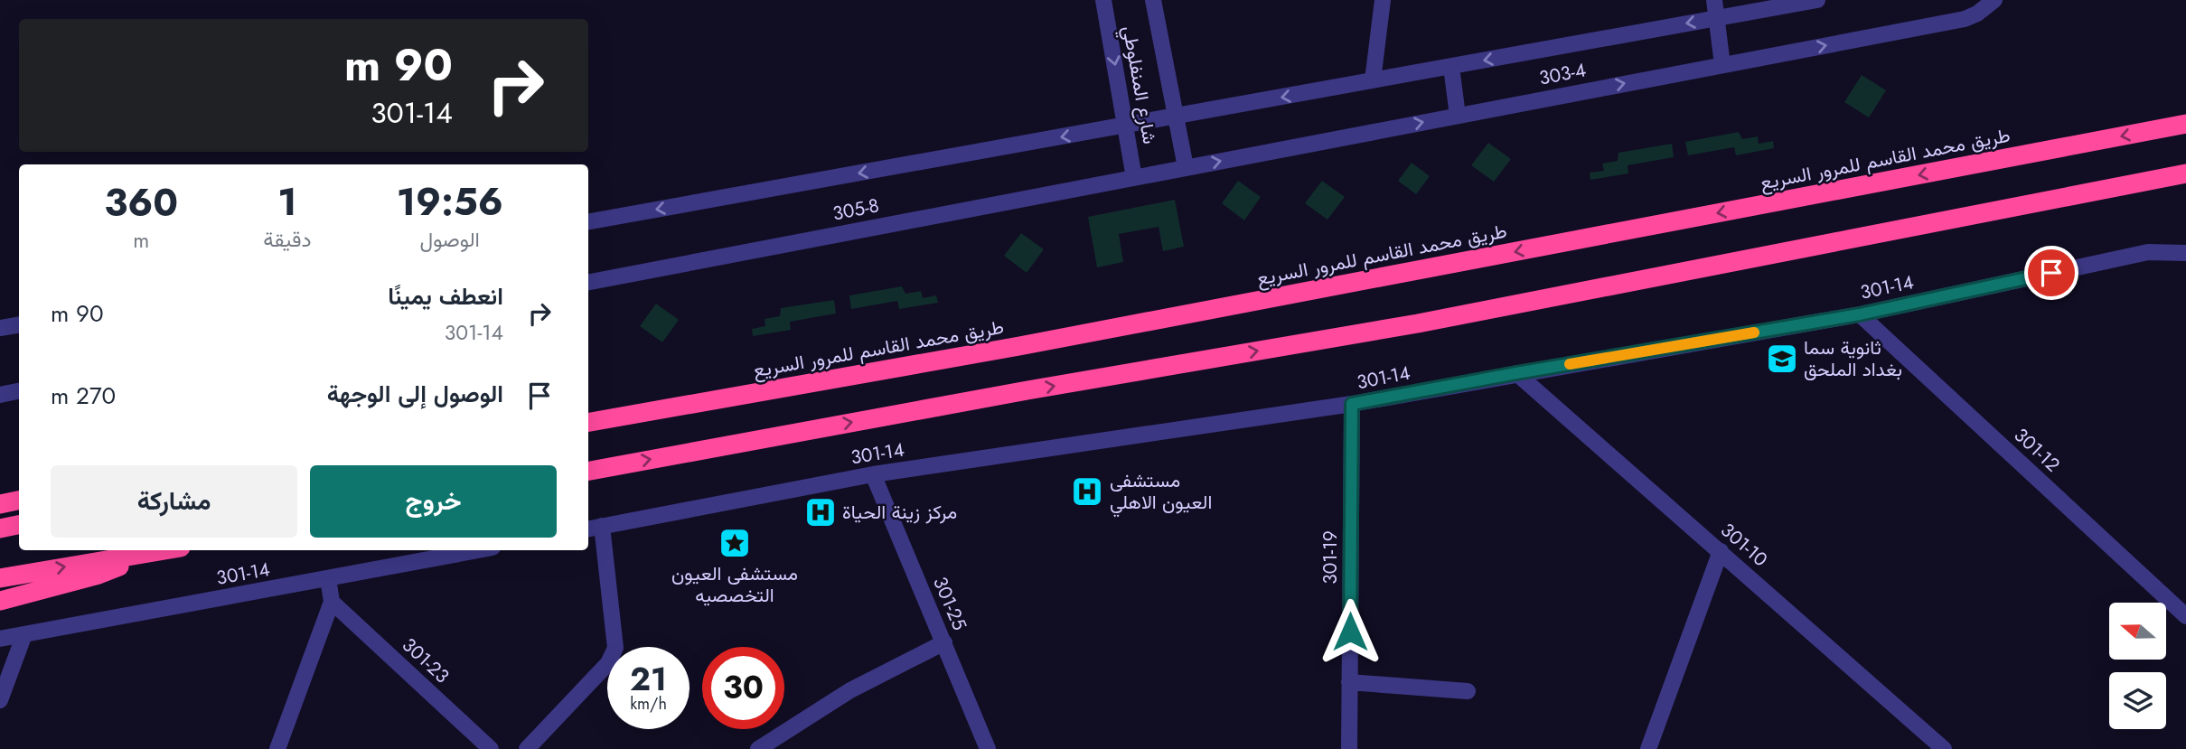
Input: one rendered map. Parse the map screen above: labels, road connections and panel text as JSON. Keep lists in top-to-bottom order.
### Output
{
  "streets": {
    "highway": ["طريق محمد القاسم للمرور السريع"],
    "street": [
      "303-4",
      "شارع المنفلوطي",
      "305-8",
      "301-14",
      "301-12",
      "301-10",
      "301-19",
      "301-25",
      "301-23"
    ]
  },
  "crossings": [
    ["303-4", "شارع المنفلوطي"],
    ["303-4", "305-8"],
    ["شارع المنفلوطي", "305-8"],
    ["301-14", "301-12"],
    ["301-14", "301-10"],
    ["301-14", "301-19"],
    ["301-14", "301-25"]
  ],
  "places": {
    "school or university": ["ثانوية سما بغداد الملحق"],
    "hospital": ["مستشفى العيون الاهلي", "مركز زينة الحياة"],
    "place": ["مستشفى العيون التخصصيه"]
  },
  "north": "left",
  "page": {
    "turn": ["90 m", "301-14"],
    "eta": [
      "19:56",
      "الوصول",
      "1",
      "دقيقة",
      "360",
      "m"
    ],
    "list": [
      {
        "name": "انعطف يمينًا",
        "note": "301-14",
        "value": "90 m"
      },
      {
        "name": "الوصول إلى الوجهة",
        "value": "270 m"
      }
    ],
    "buttons": ["خروج", "مشاركة"],
    "speed": "21 km/h",
    "limit": "30"
  }
}
